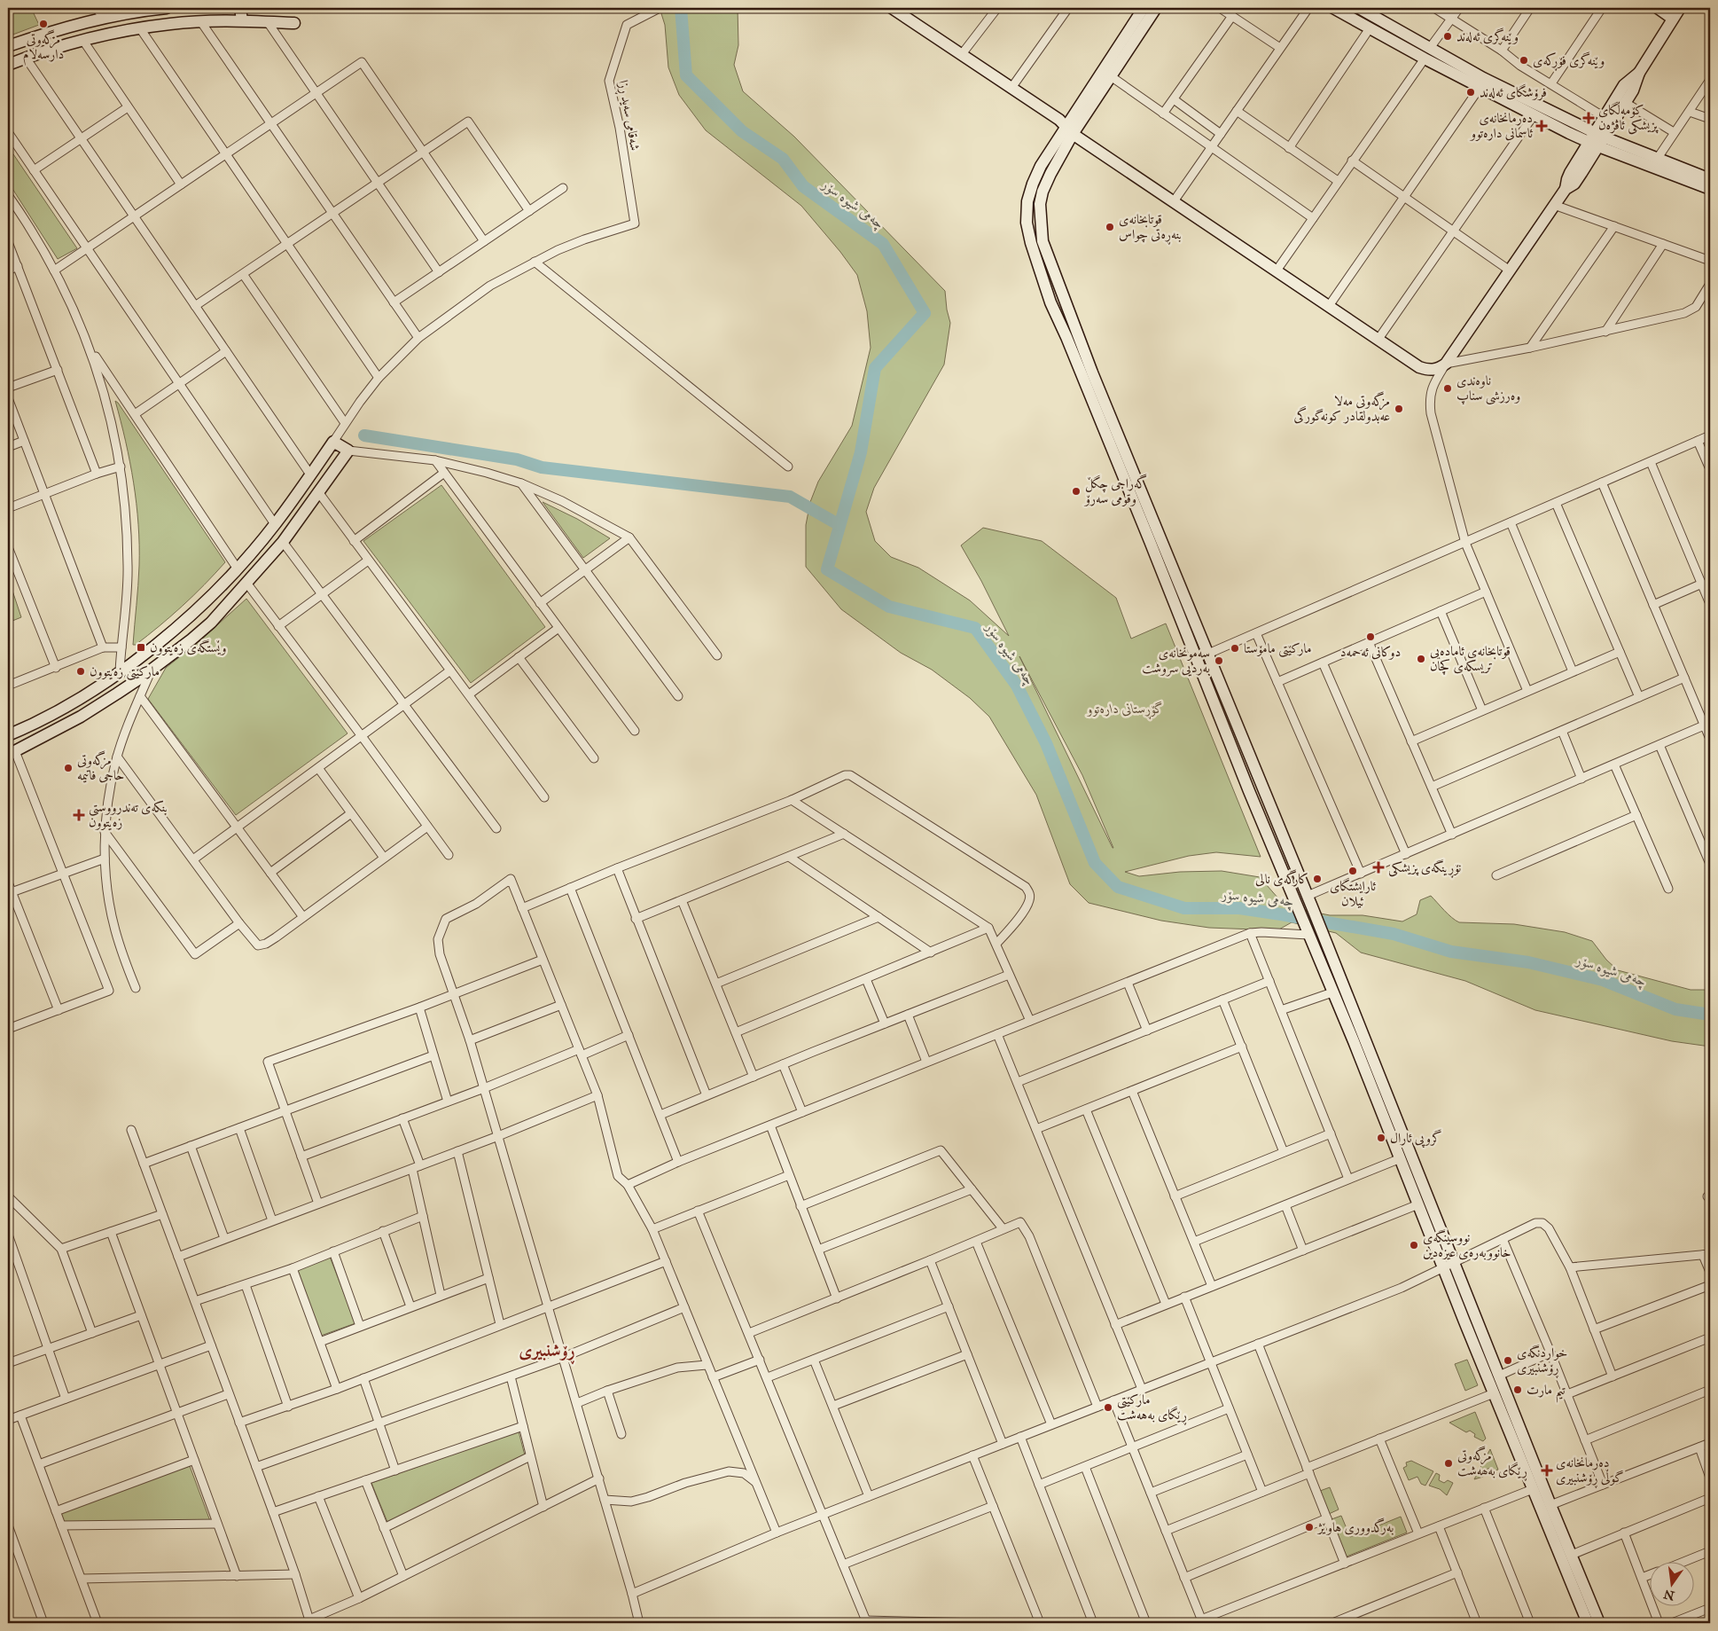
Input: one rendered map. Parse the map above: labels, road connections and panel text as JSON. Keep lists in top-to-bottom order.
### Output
{
  "streets": {
    "street": ["شەقامی سەید ڕزا"]
  },
  "districts": ["ڕۆشنبیری"],
  "water": ["چەمی شیوە سۆر"],
  "parks": ["گۆڕستانی دارەتوو"],
  "places": {
    "other": [
      "مزگەوتی دارسەلام",
      "وێنەگری ئەلەند",
      "وێنەگری فۆڕکەی",
      "فرۆشگای ئەلەند",
      "قوتابخانەی بنەڕەتی چواس",
      "ناوەندی وەرزشی سناپ",
      "مزگەوتی مەلا عەبدولقادر کونەگورگی",
      "گەراجی چگڵ وقومی سەرۆ",
      "دوکانی ئەحمەد",
      "مارکێتی مامۆستا",
      "قوتابخانەی ئامادەیی تریسکەی کچان",
      "سەمونخانەی بەردیی سروشت",
      "مارکێتی زەیتوون",
      "مزگەوتی حاجی فاتیمە",
      "ئارایشتگای ئیلان",
      "کارگەی نالی",
      "گروپی ئارال",
      "نووسینگەی خانووبەرەی عیزەدین",
      "خواردنگەی ڕۆشنبیری",
      "تیم مارت",
      "مارکێتی ڕێگای بەهەشت",
      "مزگەوتی ڕێگای بەھەشت",
      "بەرگدووری هاوێژ"
    ],
    "health": [
      "کۆمەڵگای پزیشکی ئاڤژەن",
      "دەرمانخانەی ئاسمانی دارەتوو",
      "بنکەی تەندرووستی زەیتوون",
      "نۆڕینگەی پزیشکی",
      "دەرمانخانەی گوڵی ڕۆشنبیری"
    ],
    "transit": ["وێستگەی زەیتوون"]
  },
  "north": "bottom"
}
